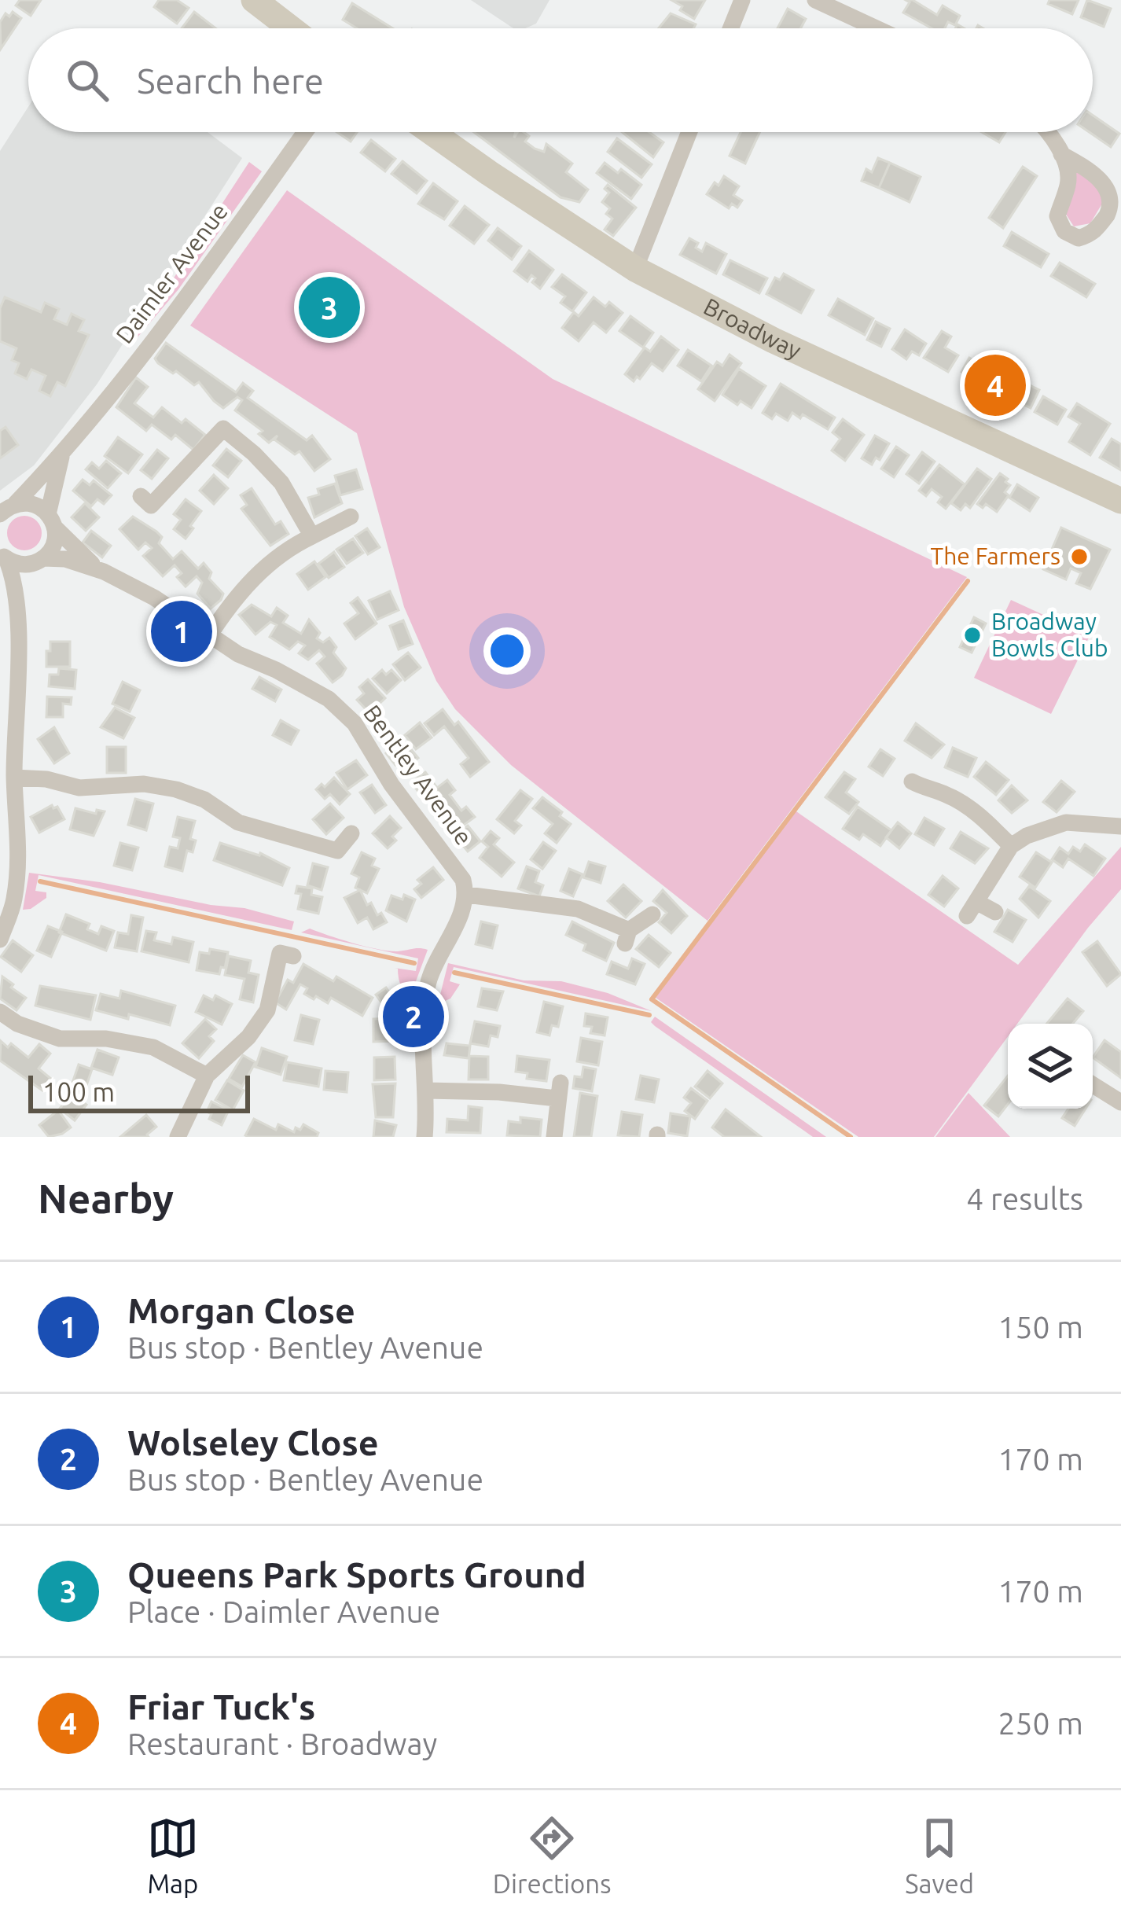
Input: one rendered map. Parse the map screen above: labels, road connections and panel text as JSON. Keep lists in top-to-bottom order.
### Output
{
  "streets": {
    "main road": ["Broadway"],
    "street": ["Daimler Avenue", "Bentley Avenue"]
  },
  "crossings": [
    ["Daimler Avenue", "Bentley Avenue"]
  ],
  "places": ["The Farmers", "Broadway Bowls Club"],
  "scale_bar": "100 m",
  "page": {
    "search": "Search here",
    "pins": [
      "3",
      "4",
      "1",
      "2"
    ],
    "scale": "100 m",
    "heading": ["Nearby", "4 results"],
    "list": [
      {
        "mark": "1",
        "name": "Morgan Close",
        "note": "Bus stop · Bentley Avenue",
        "value": "150 m"
      },
      {
        "mark": "2",
        "name": "Wolseley Close",
        "note": "Bus stop · Bentley Avenue",
        "value": "170 m"
      },
      {
        "mark": "3",
        "name": "Queens Park Sports Ground",
        "note": "Place · Daimler Avenue",
        "value": "170 m"
      },
      {
        "mark": "4",
        "name": "Friar Tuck's",
        "note": "Restaurant · Broadway",
        "value": "250 m"
      }
    ],
    "nav": ["Map", "Directions", "Saved"]
  }
}
